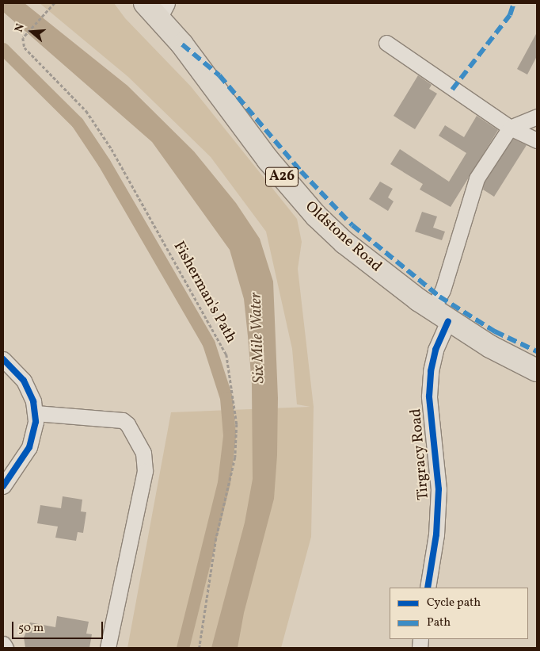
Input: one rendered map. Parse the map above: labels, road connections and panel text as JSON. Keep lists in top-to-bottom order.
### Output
{
  "streets": {
    "highway": ["A26", "Oldstone Road"],
    "street": ["Tirgracy Road"],
    "path": ["Fisherman's Path"]
  },
  "crossings": [
    ["Oldstone Road", "Tirgracy Road"]
  ],
  "water": ["Six Mile Water"],
  "legend": ["Cycle path", "Path"],
  "scale_bar": "50 m",
  "north": "left"
}
